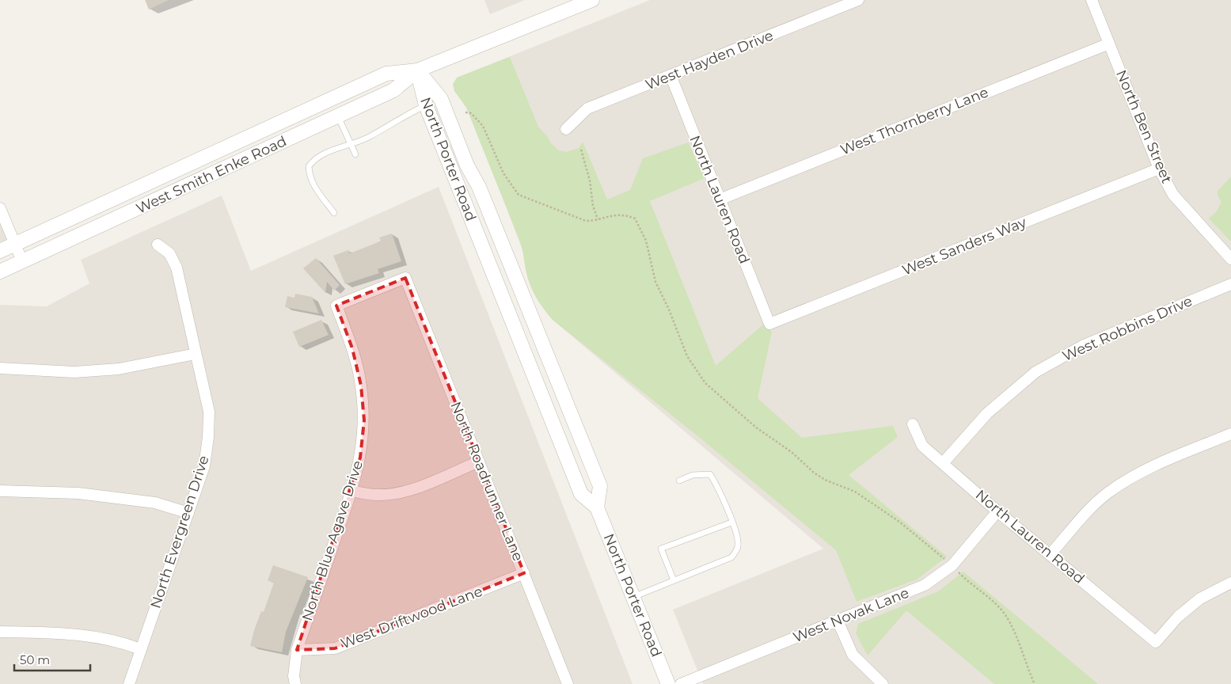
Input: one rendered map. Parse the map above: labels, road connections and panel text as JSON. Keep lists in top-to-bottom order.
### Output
{
  "streets": {
    "street": [
      "West Hayden Drive",
      "West Thornberry Lane",
      "North Ben Street",
      "North Porter Road",
      "West Smith Enke Road",
      "North Lauren Road",
      "West Sanders Way",
      "West Robbins Drive",
      "North Roadrunner Lane",
      "North Evergreen Drive",
      "North Blue Agave Drive",
      "West Novak Lane",
      "West Driftwood Lane"
    ]
  },
  "crossings": [
    ["West Hayden Drive", "North Lauren Road"],
    ["West Thornberry Lane", "North Ben Street"],
    ["West Thornberry Lane", "North Lauren Road"],
    ["North Ben Street", "West Sanders Way"],
    ["North Porter Road", "West Smith Enke Road"],
    ["North Lauren Road", "West Sanders Way"],
    ["North Lauren Road", "West Robbins Drive"],
    ["North Lauren Road", "West Novak Lane"],
    ["North Roadrunner Lane", "North Blue Agave Drive"],
    ["North Roadrunner Lane", "West Driftwood Lane"],
    ["North Blue Agave Drive", "West Driftwood Lane"]
  ],
  "scale_bar": "50 m"
}
